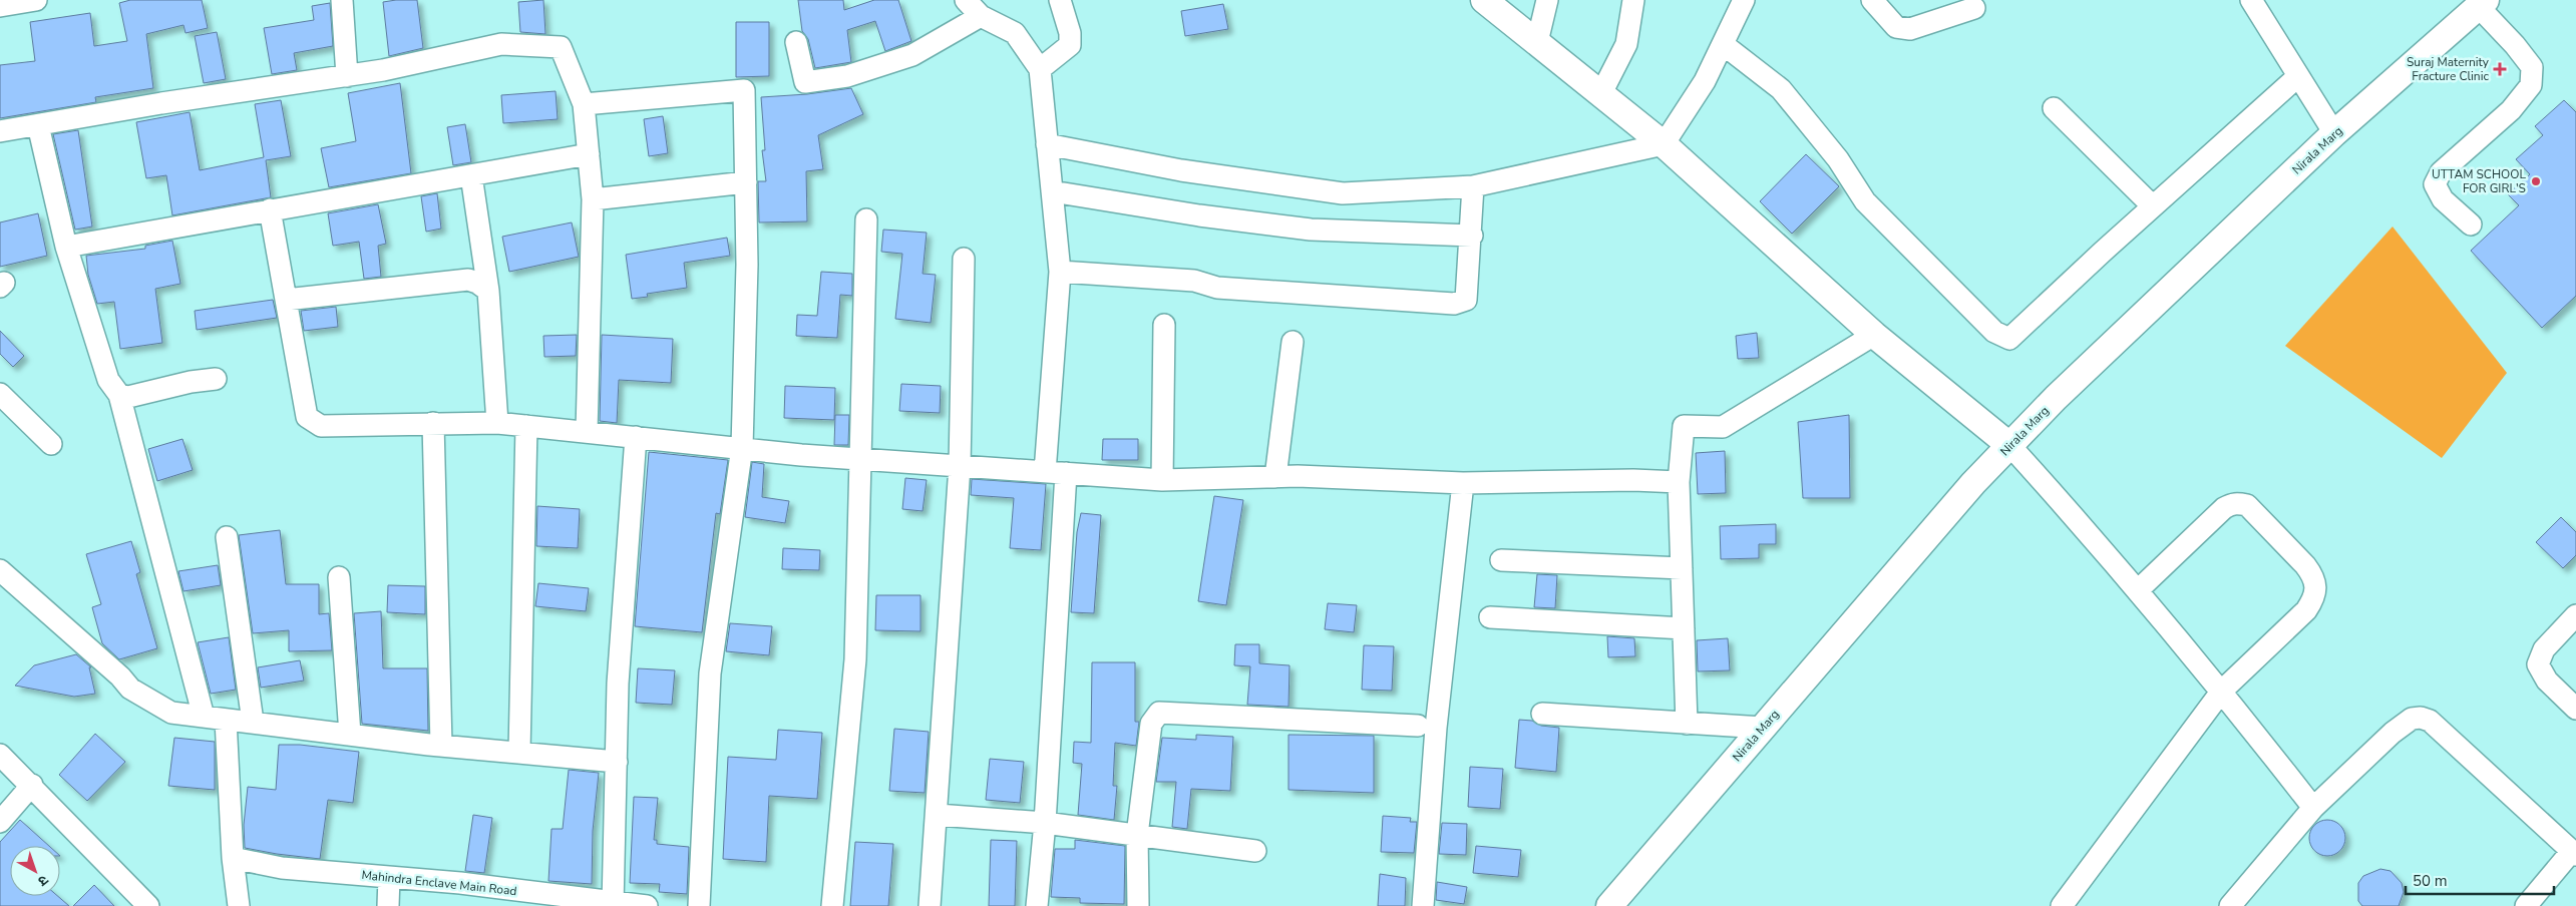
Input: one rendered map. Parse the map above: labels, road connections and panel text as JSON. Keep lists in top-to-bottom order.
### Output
{
  "streets": {
    "street": ["Nirala Marg", "Mahindra Enclave Main Road"]
  },
  "places": {
    "health": ["Suraj Maternity Fracture Clinic"],
    "other": ["UTTAM SCHOOL FOR GIRL'S"]
  },
  "scale_bar": "50 m",
  "north": "bottom right"
}
